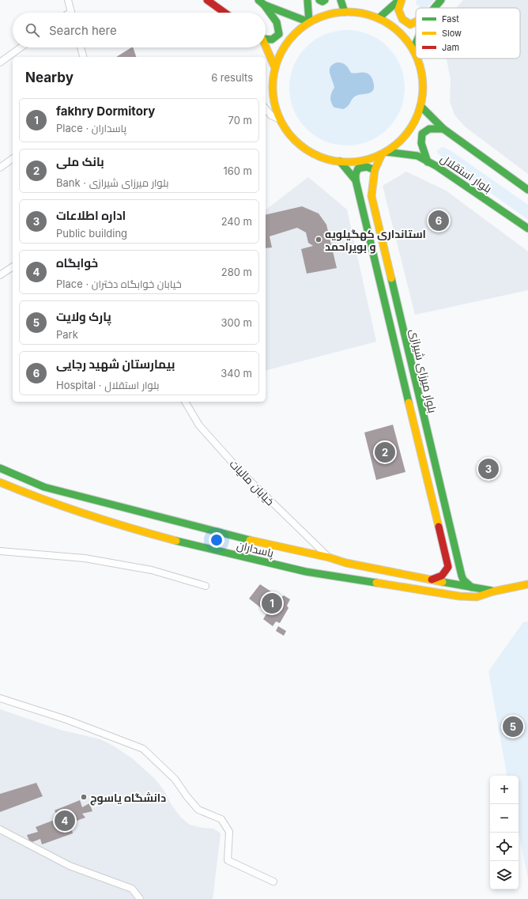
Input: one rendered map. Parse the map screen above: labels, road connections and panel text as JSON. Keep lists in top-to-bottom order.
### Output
{
  "streets": {
    "main road": ["بلوار استقلال", "بلوار میرزای شیرازی", "پاسداران"],
    "street": ["خیابان مالیات"]
  },
  "crossings": [
    ["بلوار استقلال", "بلوار میرزای شیرازی"],
    ["بلوار میرزای شیرازی", "پاسداران"],
    ["خیابان مالیات", "پاسداران"]
  ],
  "places": ["استانداری کهگیلویه و بویراحمد", "دانشگاه یاسوج"],
  "legend": ["Fast", "Slow", "Jam"],
  "page": {
    "search": "Search here",
    "heading": ["Nearby", "6 results"],
    "list": [
      {
        "mark": "1",
        "name": "fakhry Dormitory",
        "note": "Place · پاسداران",
        "value": "70 m"
      },
      {
        "mark": "2",
        "name": "بانک ملی",
        "note": "Bank · بلوار میرزای شیرازی",
        "value": "160 m"
      },
      {
        "mark": "3",
        "name": "اداره اطلاعات",
        "note": "Public building",
        "value": "240 m"
      },
      {
        "mark": "4",
        "name": "خوابگاه",
        "note": "Place · خیابان خوابگاه دختران",
        "value": "280 m"
      },
      {
        "mark": "5",
        "name": "پارک ولایت",
        "note": "Park",
        "value": "300 m"
      },
      {
        "mark": "6",
        "name": "بیمارستان شهید رجایی",
        "note": "Hospital · بلوار استقلال",
        "value": "340 m"
      }
    ],
    "pins": [
      "6",
      "2",
      "3",
      "1",
      "5",
      "4"
    ],
    "map_buttons": ["+", "−"]
  }
}
